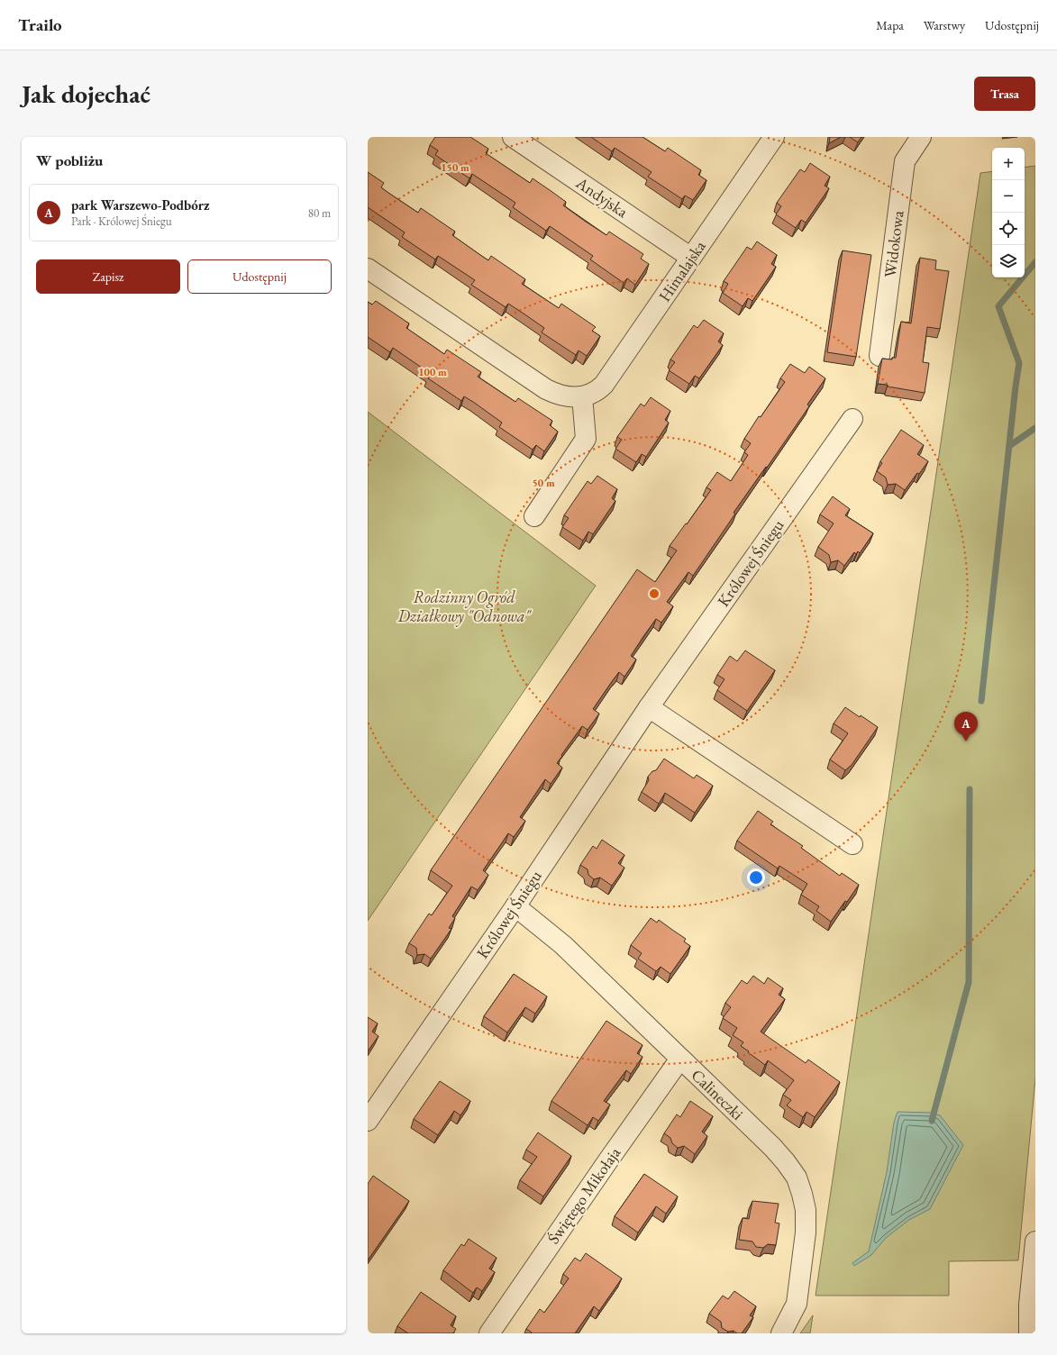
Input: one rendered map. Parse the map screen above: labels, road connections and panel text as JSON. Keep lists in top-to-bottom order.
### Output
{
  "streets": {
    "street": [
      "Andyjska",
      "Widokowa",
      "Himalajska",
      "Królowej Śniegu",
      "Calineczki",
      "Świętego Mikołaja"
    ]
  },
  "crossings": [
    ["Andyjska", "Himalajska"],
    ["Królowej Śniegu", "Calineczki"],
    ["Calineczki", "Świętego Mikołaja"]
  ],
  "parks": ["Rodzinny Ogród Działkowy \"Odnowa\""],
  "page": {
    "header": "Trailo",
    "nav": ["Mapa", "Warstwy", "Udostępnij"],
    "buttons": [
      "Trasa",
      ["Zapisz", "Udostępnij"]
    ],
    "title": "Jak dojechać",
    "heading": "W pobliżu",
    "map_buttons": ["+", "−"],
    "list": [
      {
        "mark": "A",
        "name": "park Warszewo-Podbórz",
        "note": "Park · Królowej Śniegu",
        "value": "80 m"
      }
    ],
    "pins": "A"
  },
  "rings": ["150 m", "100 m", "50 m"]
}
